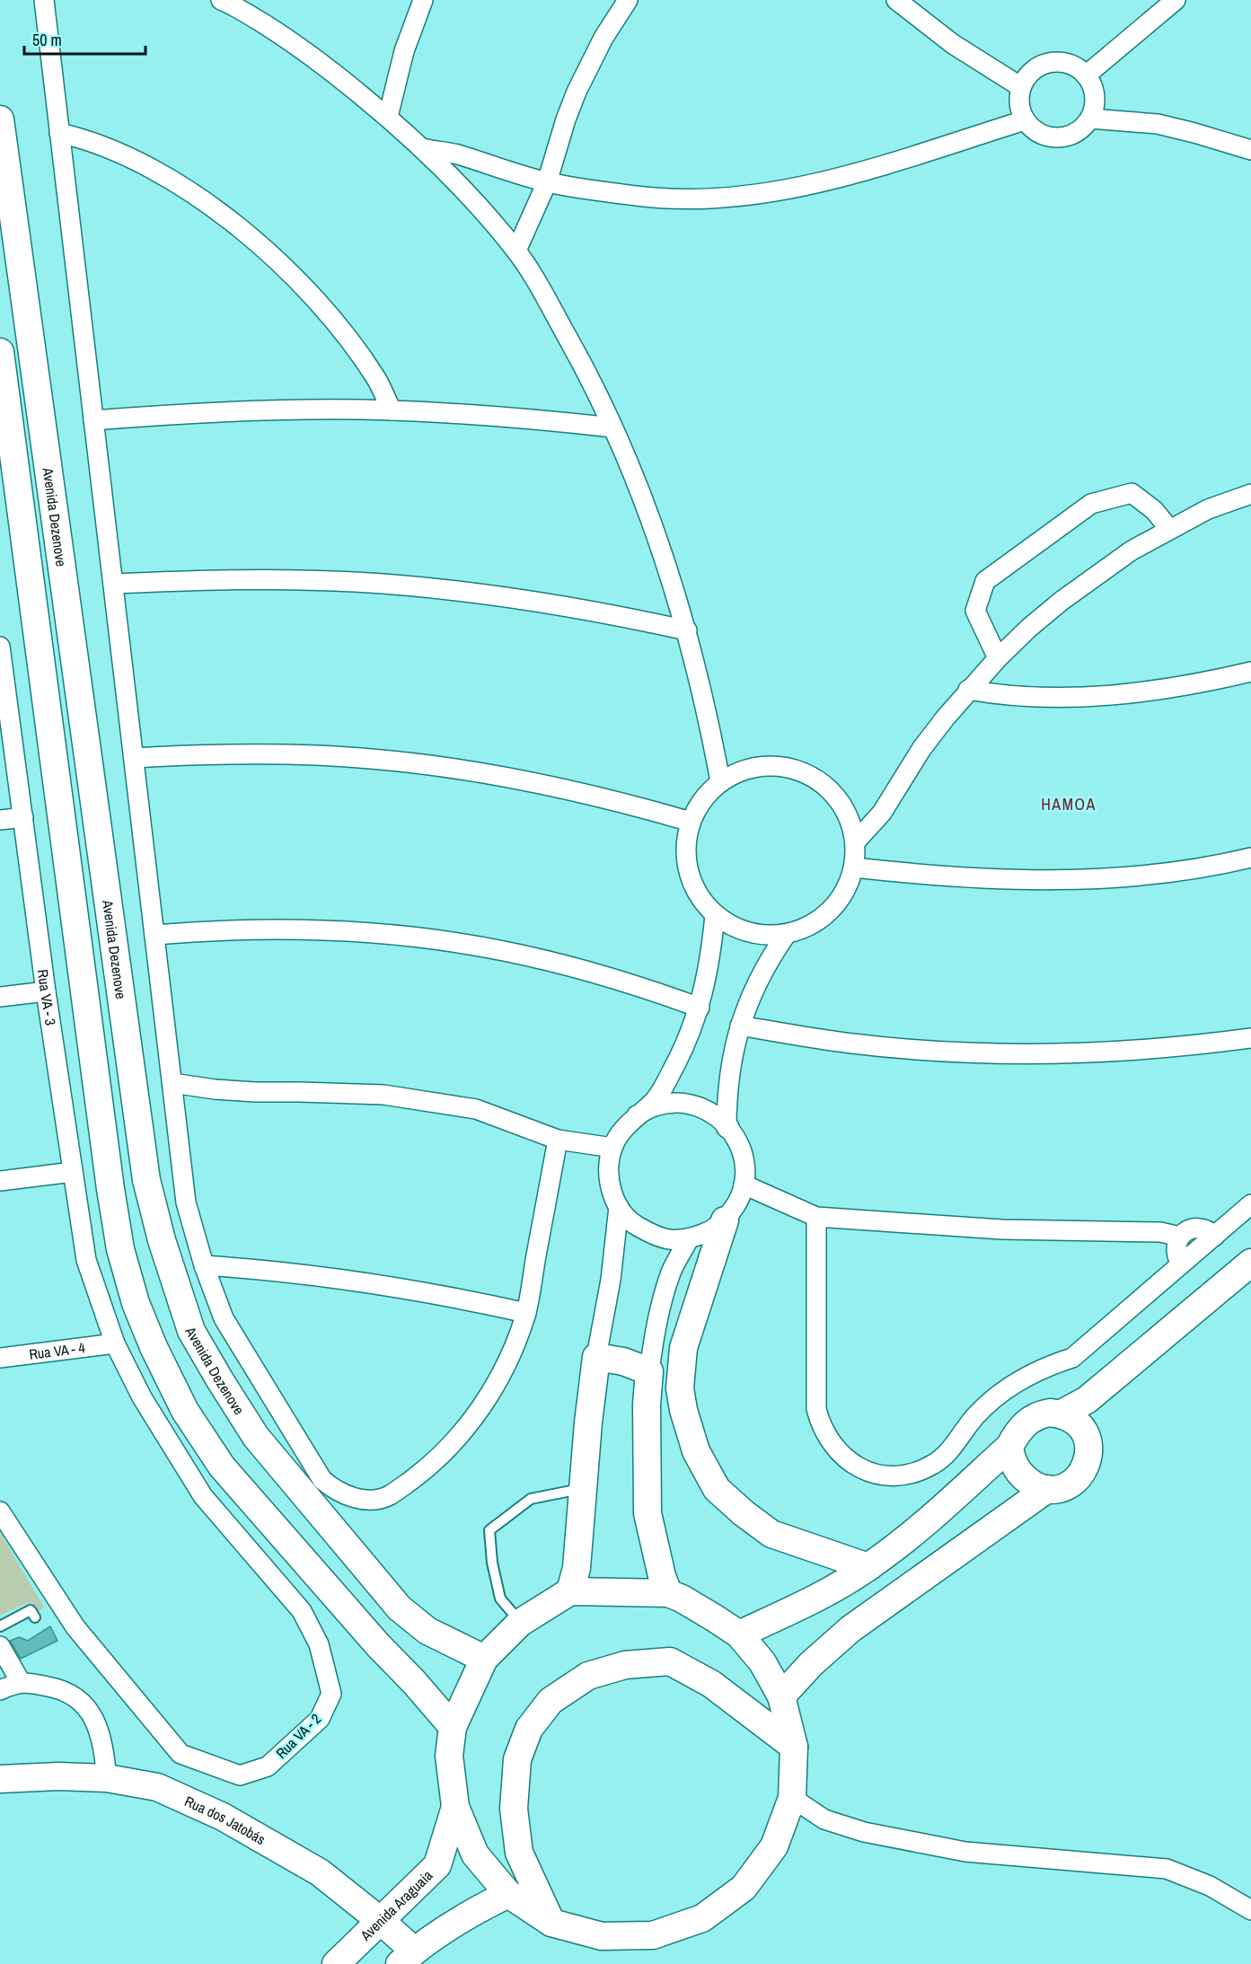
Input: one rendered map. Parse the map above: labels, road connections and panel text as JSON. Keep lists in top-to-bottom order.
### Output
{
  "streets": {
    "street": [
      "Avenida Dezenove",
      "Rua VA - 3",
      "Rua VA - 4",
      "Rua VA - 2",
      "Rua dos Jatobás",
      "Avenida Araguaia"
    ]
  },
  "crossings": [
    ["Rua VA - 3", "Rua VA - 4"],
    ["Rua VA - 3", "Rua VA - 2"],
    ["Rua VA - 4", "Rua VA - 2"],
    ["Rua dos Jatobás", "Avenida Araguaia"]
  ],
  "districts": ["HAMOA"],
  "scale_bar": "50 m"
}
